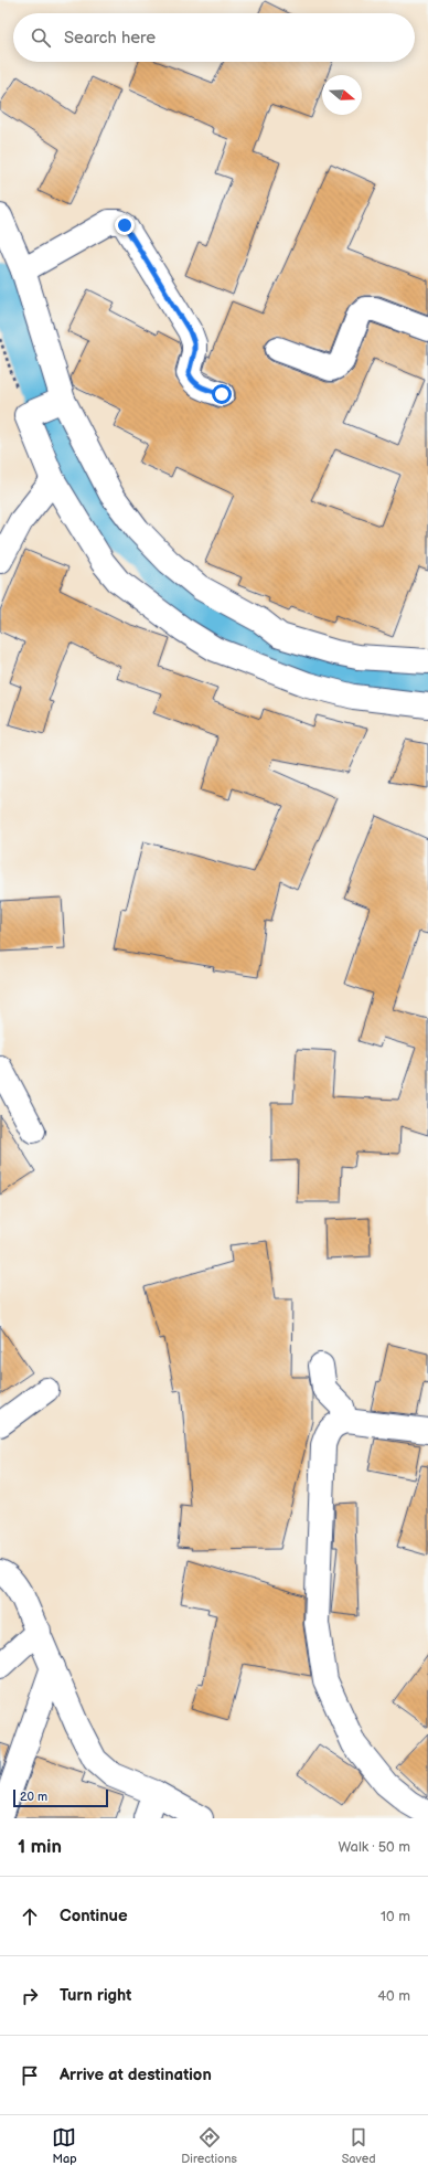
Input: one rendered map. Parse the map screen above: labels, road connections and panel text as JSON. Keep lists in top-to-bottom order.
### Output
{
  "scale_bar": "20 m",
  "north": "right",
  "page": {
    "search": "Search here",
    "scale": "20 m",
    "heading": ["1 min", "Walk · 50 m"],
    "list": [
      ["Continue", "10 m"],
      ["Turn right", "40 m"],
      "Arrive at destination"
    ],
    "nav": ["Map", "Directions", "Saved"]
  }
}
